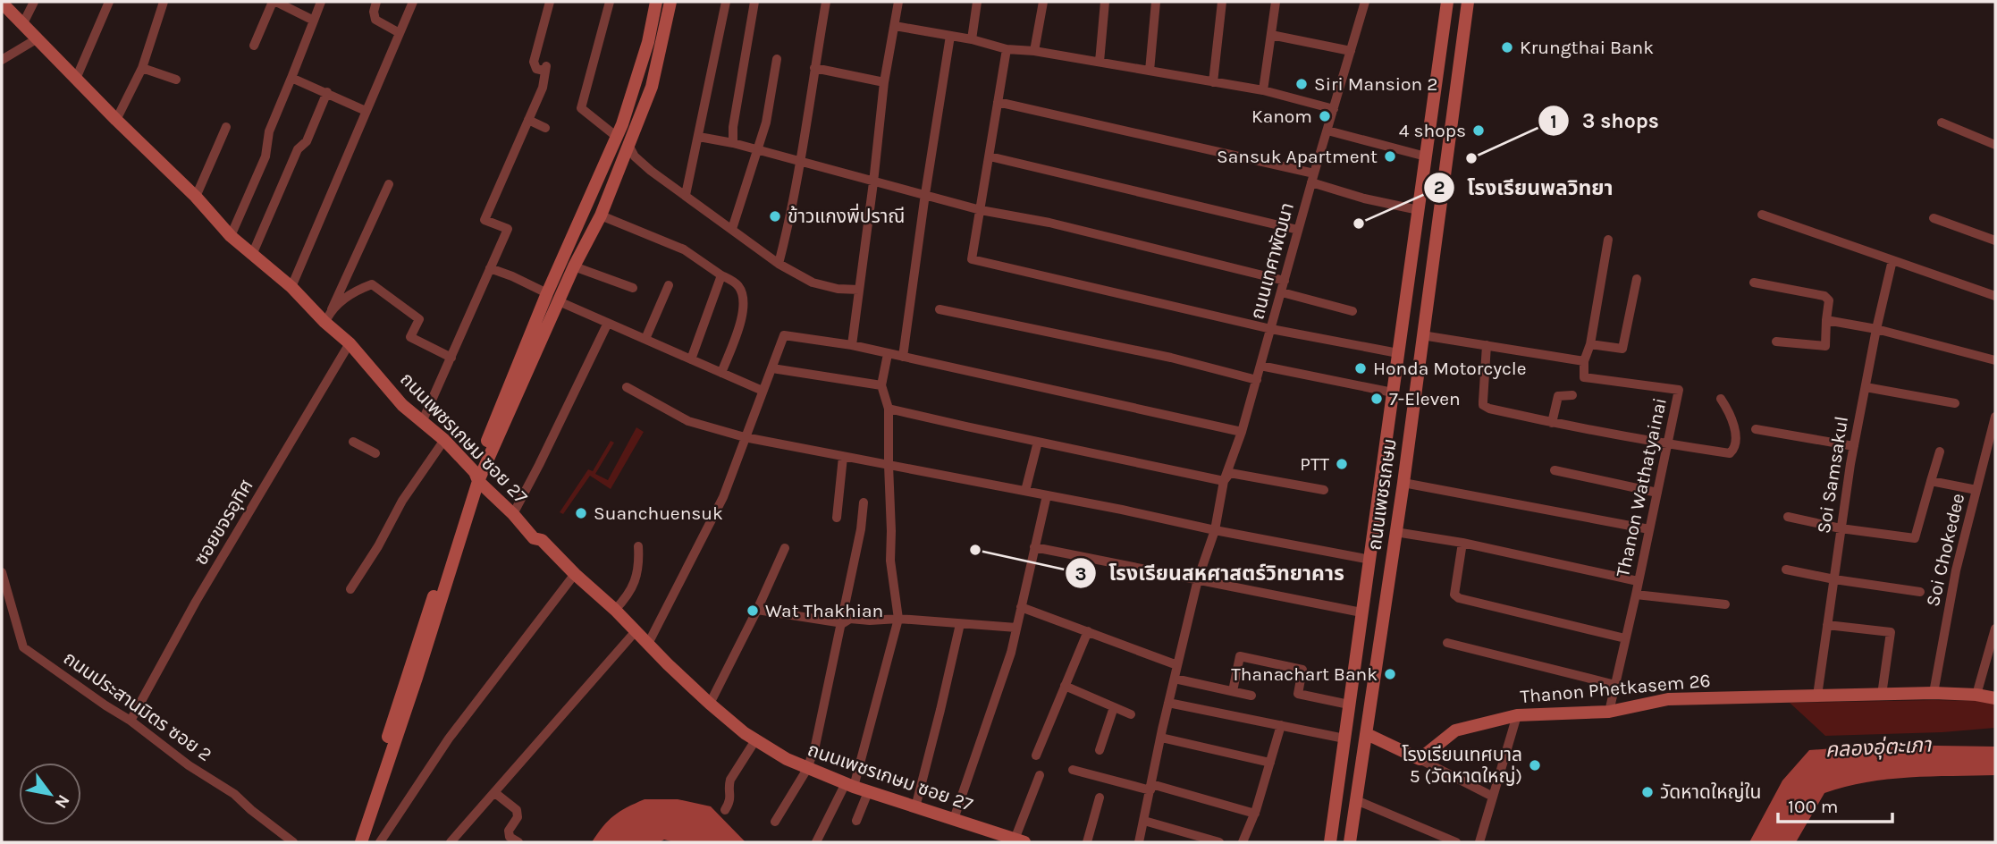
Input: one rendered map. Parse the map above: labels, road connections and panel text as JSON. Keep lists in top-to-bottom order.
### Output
{
  "streets": {
    "main road": ["ถนนเพชรเกษม ซอย 27", "ถนนเพชรเกษม", "Thanon Phetkasem 26"],
    "street": [
      "ถนนเทศาพัฒนา",
      "Soi Samsakul",
      "Thanon Wathatyainai",
      "ซอยขจรอุทิศ",
      "Soi Chokedee",
      "ถนนประสานมิตร ซอย 2"
    ]
  },
  "crossings": [
    ["ถนนเพชรเกษม ซอย 27", "ซอยขจรอุทิศ"],
    ["Soi Samsakul", "Thanon Phetkasem 26"],
    ["Thanon Wathatyainai", "Thanon Phetkasem 26"],
    ["ซอยขจรอุทิศ", "ถนนประสานมิตร ซอย 2"],
    ["Soi Chokedee", "Thanon Phetkasem 26"]
  ],
  "water": ["คลองอุ่ตะเภา"],
  "places": [
    "Krungthai Bank",
    "Siri Mansion 2",
    "Kanom",
    "4 shops",
    "Sansuk Apartment",
    "3 shops",
    "ข้าวแกงพี่ปราณี",
    "โรงเรียนพลวิทยา",
    "Honda Motorcycle",
    "7-Eleven",
    "PTT",
    "Suanchuensuk",
    "โรงเรียนสหศาสตร์วิทยาคาร",
    "Wat Thakhian",
    "Thanachart Bank",
    "โรงเรียนเทศบาล 5 (วัดหาดใหญ่)",
    "วัดหาดใหญ่ใน"
  ],
  "scale_bar": "100 m",
  "north": "bottom right"
}
